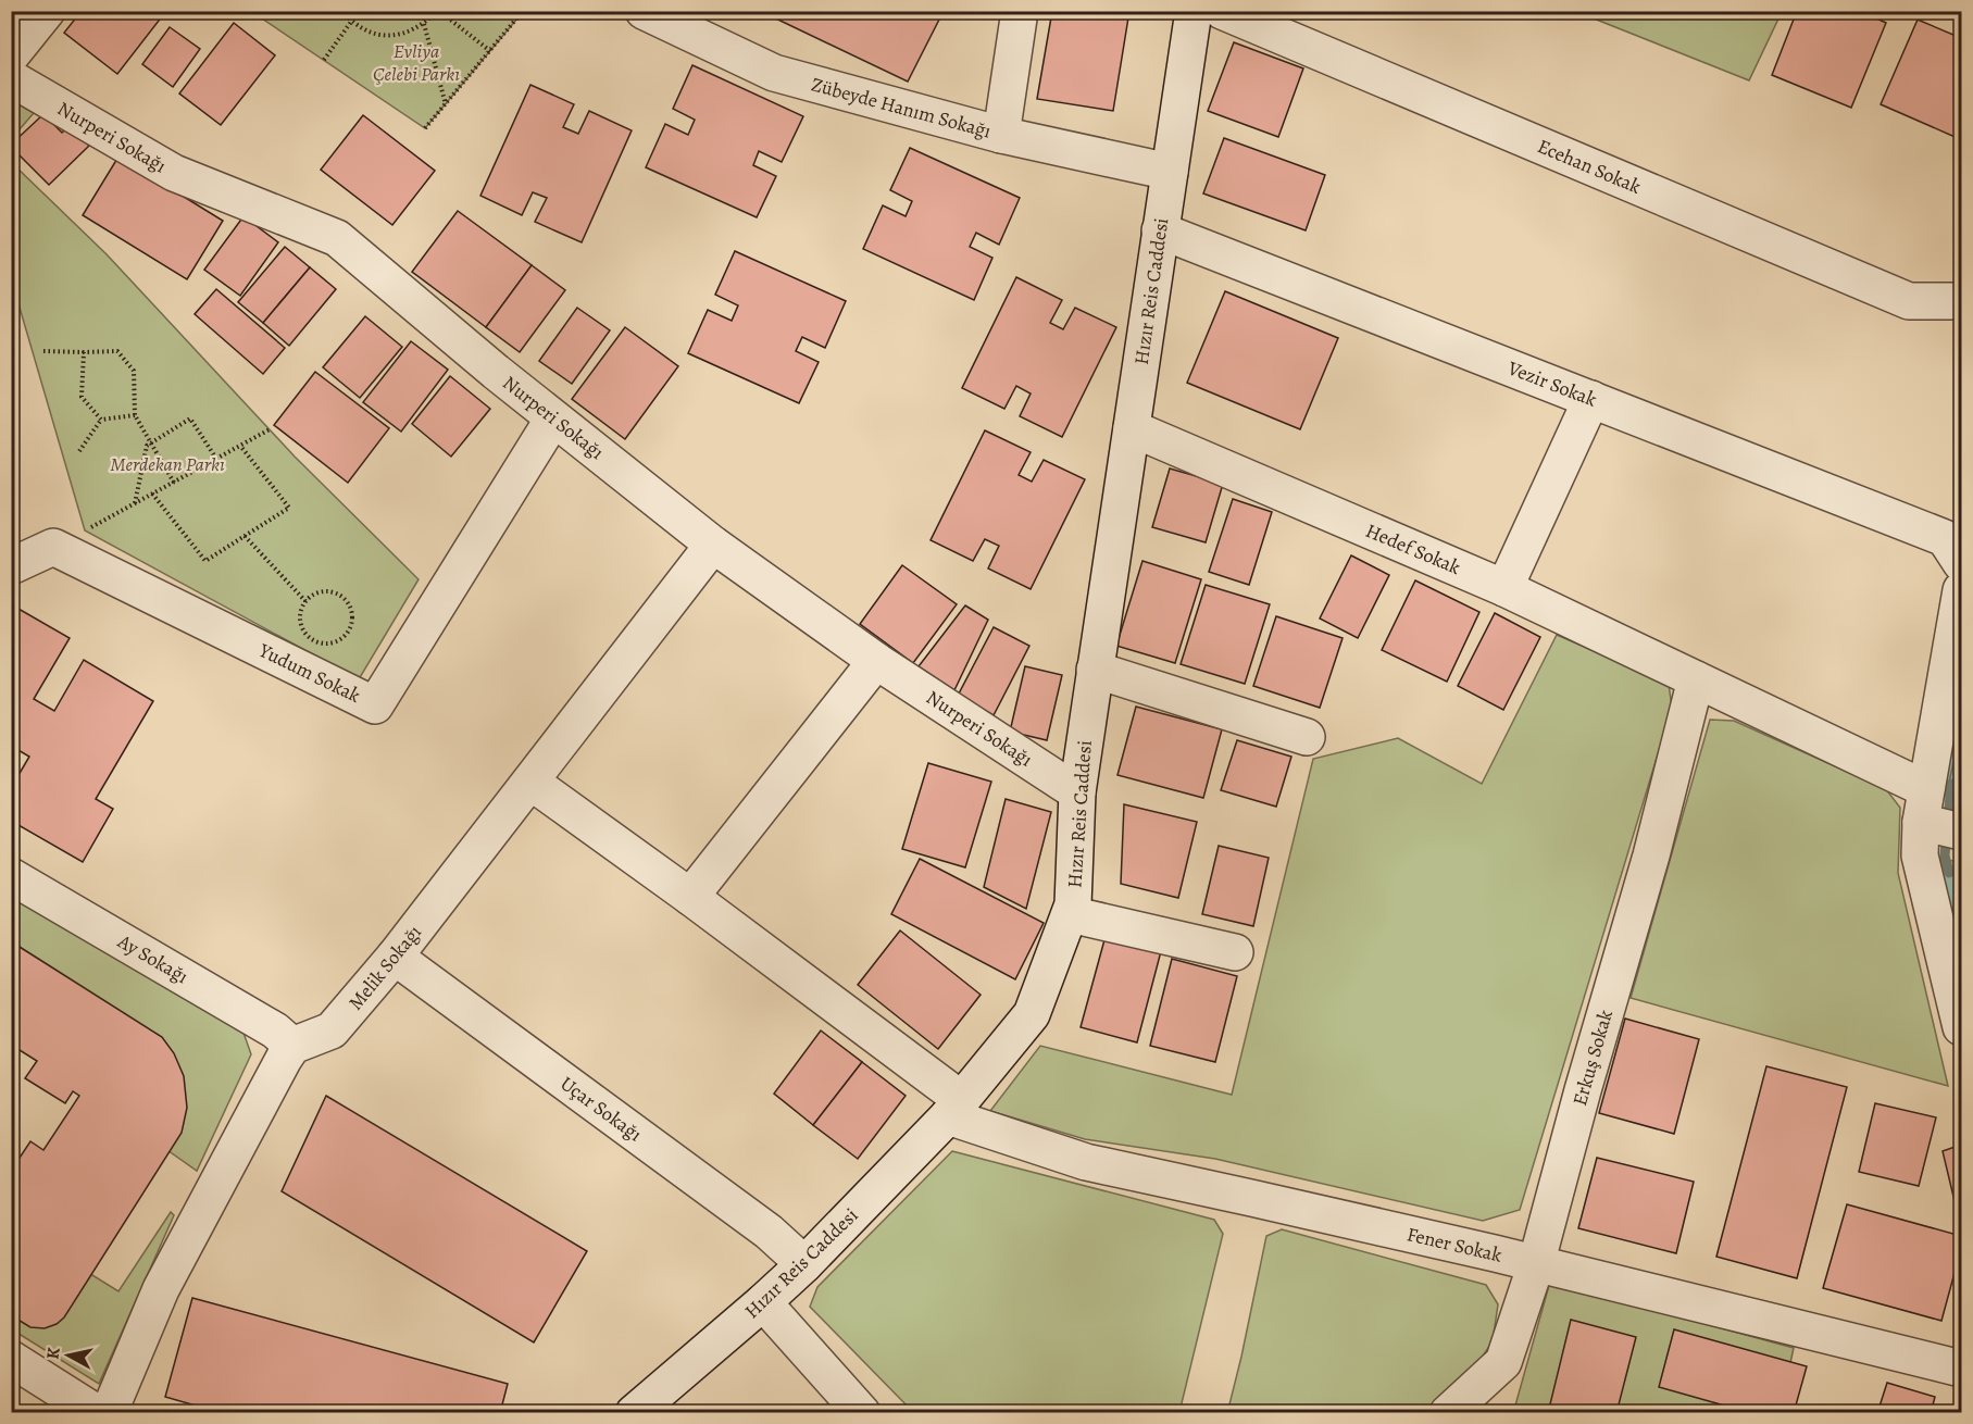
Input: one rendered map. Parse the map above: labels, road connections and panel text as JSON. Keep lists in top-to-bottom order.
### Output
{
  "streets": {
    "street": [
      "Zübeyde Hanım Sokağı",
      "Nurperi Sokağı",
      "Ecehan Sokak",
      "Hızır Reis Caddesi",
      "Vezir Sokak",
      "Hedef Sokak",
      "Yudum Sokak",
      "Ay Sokağı",
      "Melik Sokağı",
      "Erkuş Sokak",
      "Uçar Sokağı",
      "Fener Sokak"
    ]
  },
  "crossings": [
    ["Zübeyde Hanım Sokağı", "Hızır Reis Caddesi"],
    ["Nurperi Sokağı", "Hızır Reis Caddesi"],
    ["Nurperi Sokağı", "Yudum Sokak"],
    ["Nurperi Sokağı", "Melik Sokağı"],
    ["Hızır Reis Caddesi", "Vezir Sokak"],
    ["Hızır Reis Caddesi", "Hedef Sokak"],
    ["Hızır Reis Caddesi", "Uçar Sokağı"],
    ["Hızır Reis Caddesi", "Fener Sokak"],
    ["Hedef Sokak", "Erkuş Sokak"],
    ["Ay Sokağı", "Melik Sokağı"],
    ["Melik Sokağı", "Uçar Sokağı"],
    ["Melik Sokağı", "Fener Sokak"],
    ["Erkuş Sokak", "Fener Sokak"]
  ],
  "parks": ["Evliya Çelebi Parkı", "Merdekan Parkı"],
  "north": "left"
}
